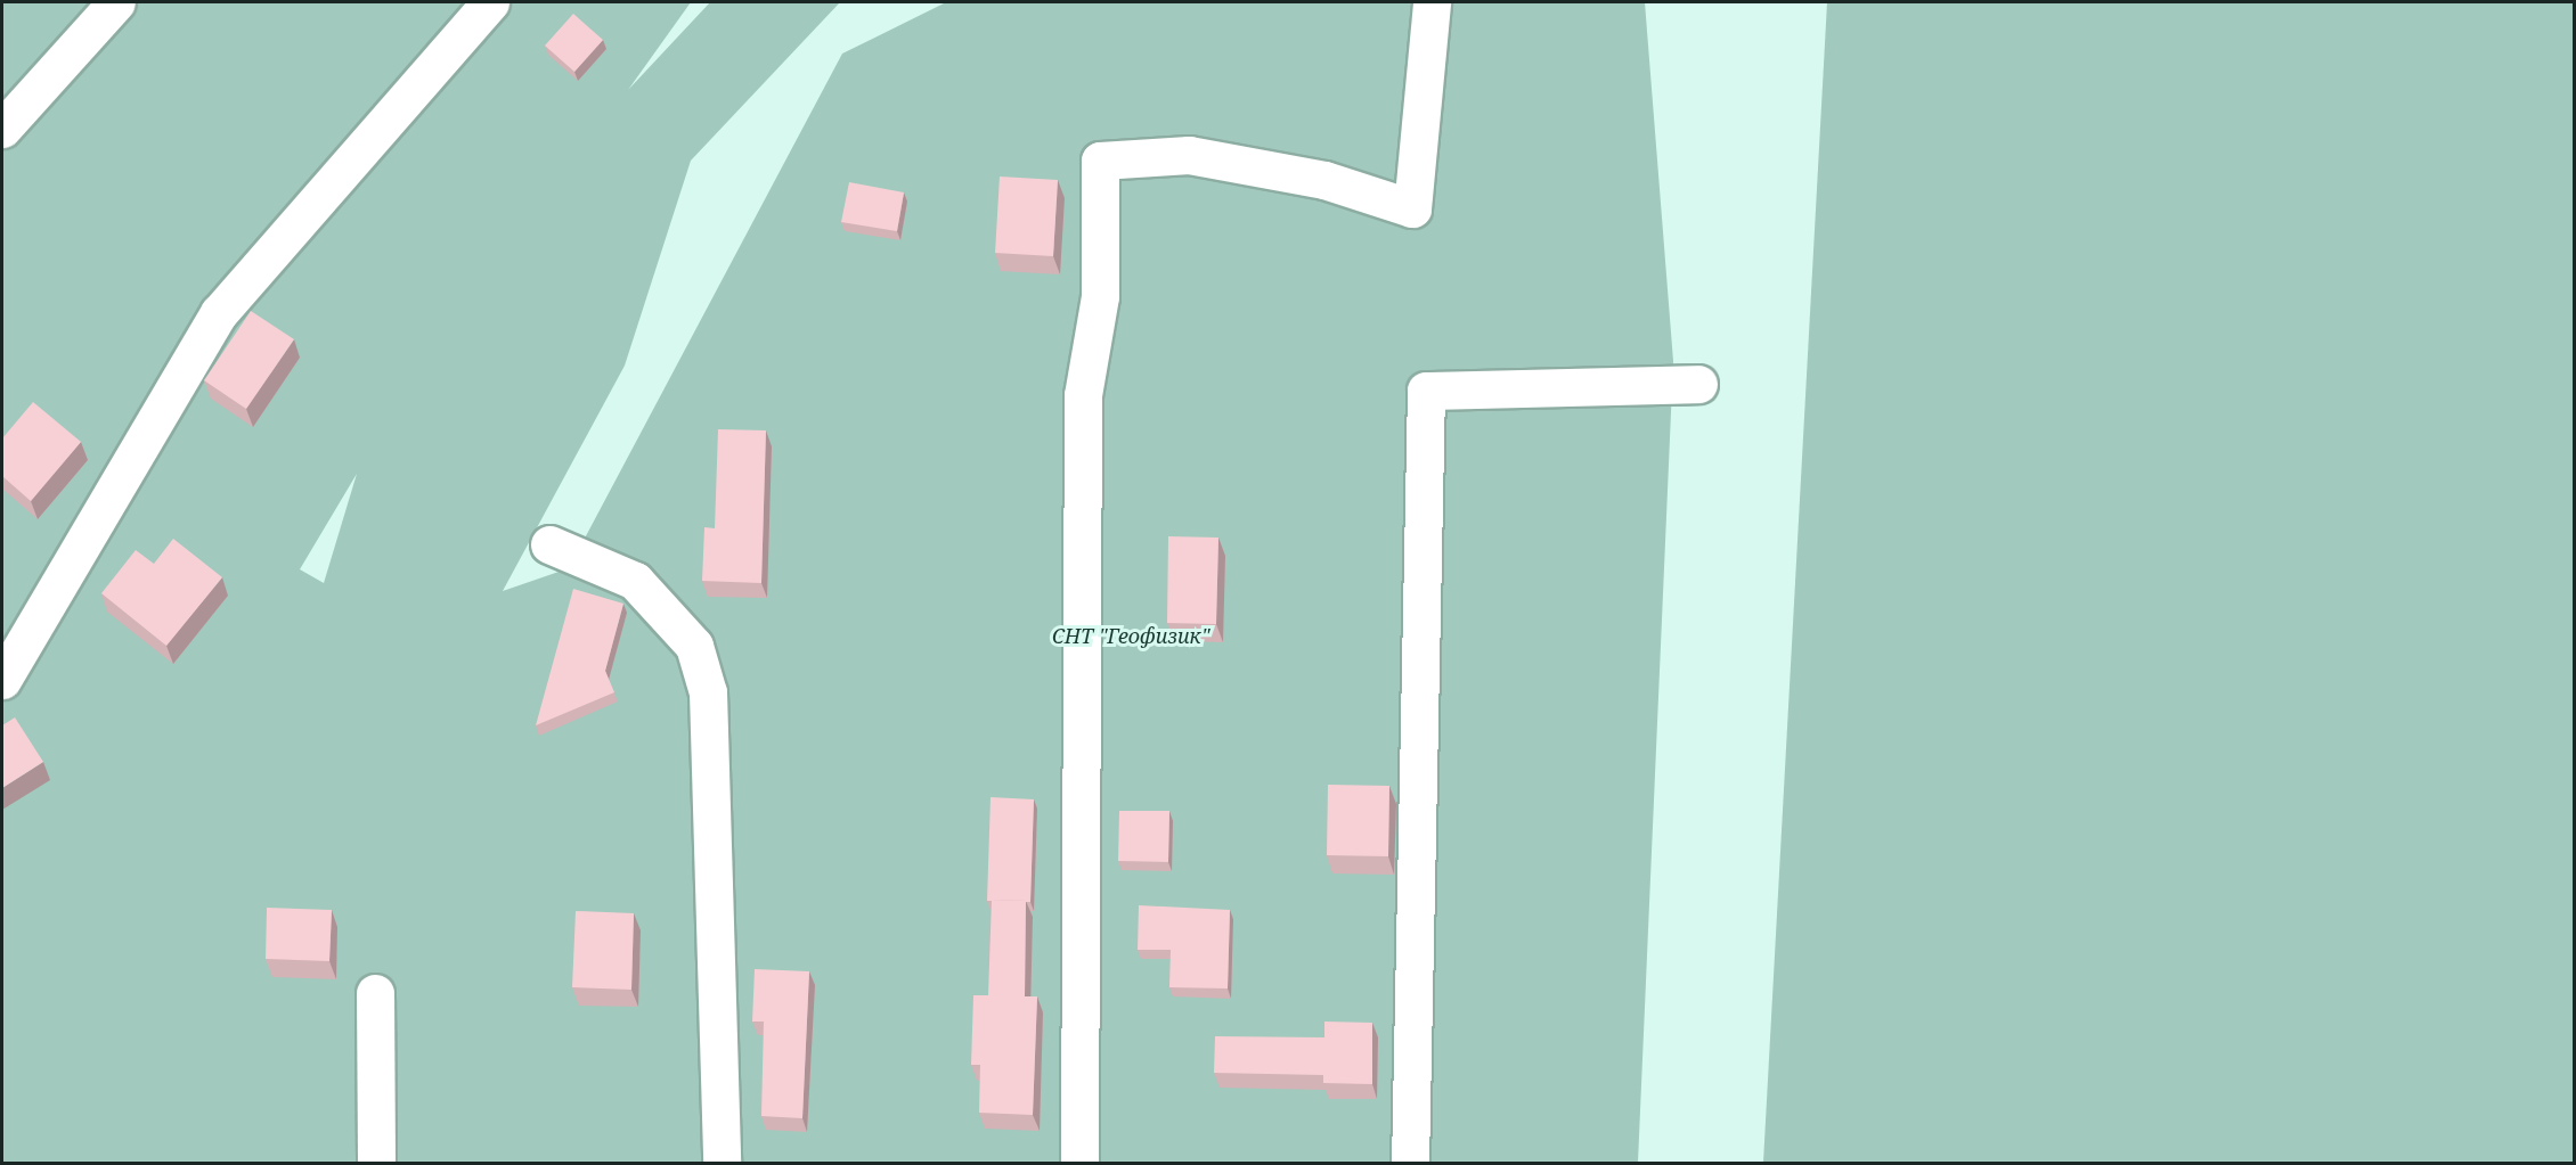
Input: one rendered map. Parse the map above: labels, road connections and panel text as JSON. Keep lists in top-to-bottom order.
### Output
{
  "parks": ["СНТ \"Геофизик\""]
}
